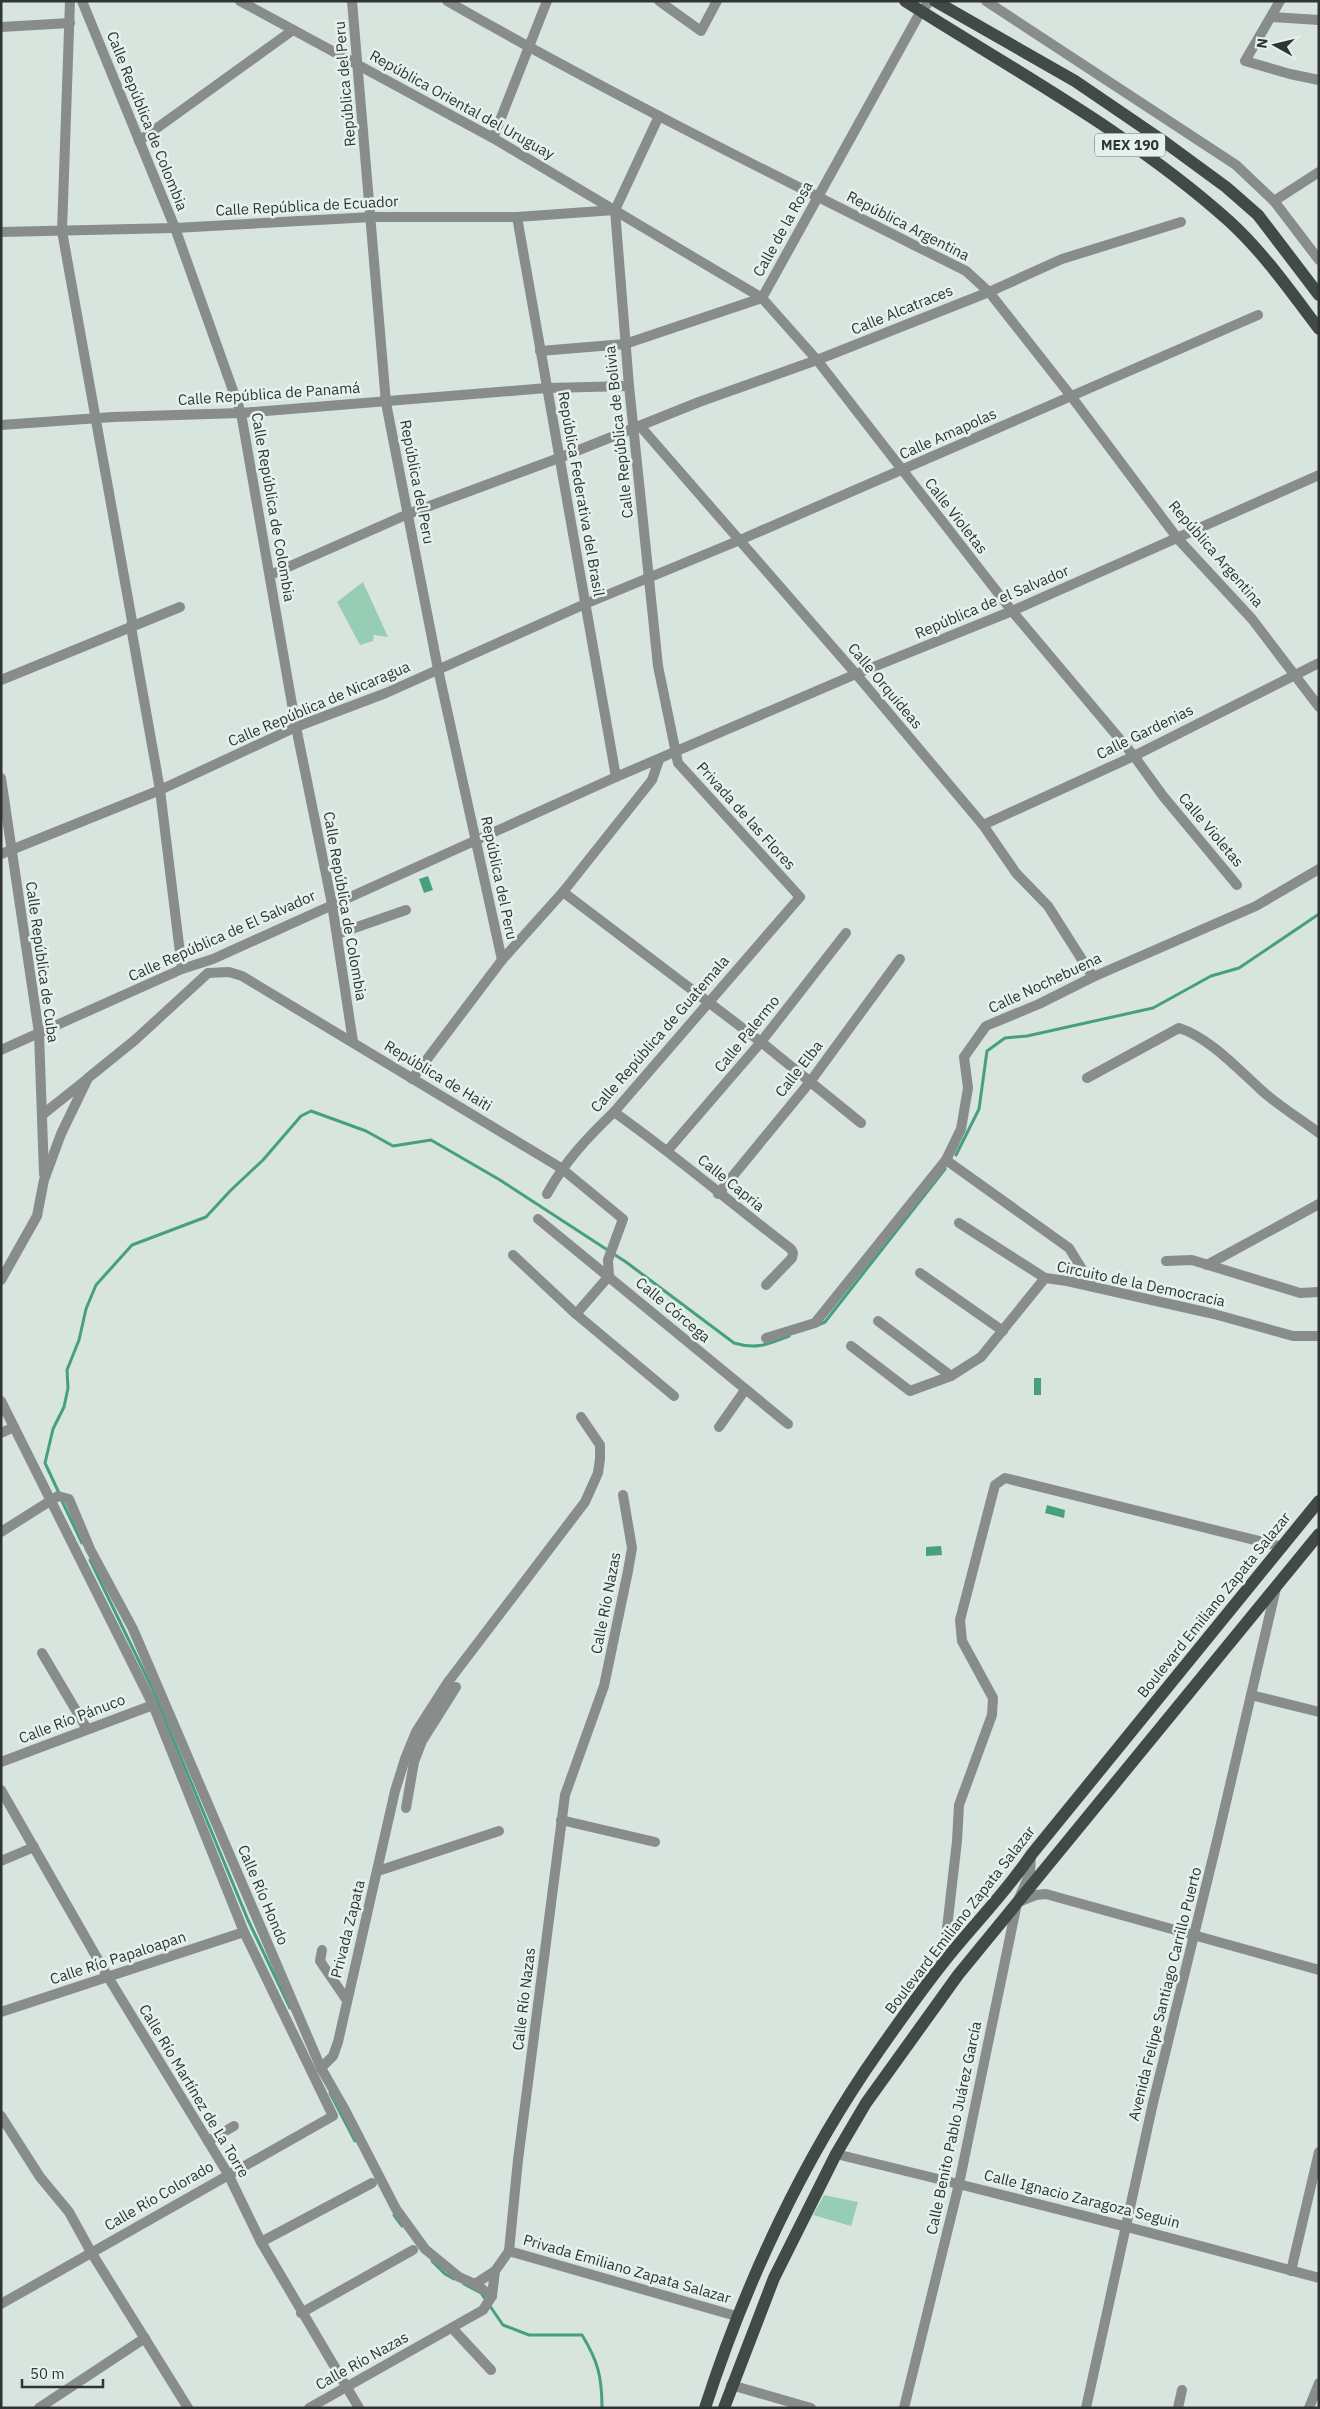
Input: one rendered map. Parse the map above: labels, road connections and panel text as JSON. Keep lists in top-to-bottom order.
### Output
{
  "streets": {
    "main road": ["MEX 190", "Boulevard Emiliano Zapata Salazar"],
    "street": [
      "República del Peru",
      "República Oriental del Uruguay",
      "Calle República de Colombia",
      "Calle República de Ecuador",
      "República Argentina",
      "Calle de la Rosa",
      "Calle Alcatraces",
      "Calle República de Panamá",
      "Calle República de Bolivia",
      "Calle Amapolas",
      "República Federativa del Brasil",
      "Calle Violetas",
      "República de el Salvador",
      "Calle Orquídeas",
      "Calle República de Nicaragua",
      "Calle Gardenias",
      "Privada de las Flores",
      "Calle República de El Salvador",
      "Calle República de Cuba",
      "Calle Nochebuena",
      "Calle República de Guatemala",
      "Calle Palermo",
      "Calle Elba",
      "República de Haiti",
      "Calle Capria",
      "Circuito de la Democracia",
      "Calle Córcega",
      "Calle Río Nazas",
      "Calle Río Pánuco",
      "Calle Río Hondo",
      "Privada Zapata",
      "Calle Río Papaloapan",
      "Avenida Felipe Santiago Carrillo Puerto",
      "Calle Río Martínez de La Torre",
      "Calle Benito Pablo Juárez García",
      "Calle Río Colorado",
      "Calle Ignacio Zaragoza Seguin",
      "Privada Emiliano Zapata Salazar"
    ]
  },
  "crossings": [
    ["República del Peru", "República Oriental del Uruguay"],
    ["República del Peru", "Calle República de Ecuador"],
    ["República del Peru", "Calle Alcatraces"],
    ["República del Peru", "Calle República de Panamá"],
    ["República del Peru", "Calle República de Nicaragua"],
    ["República del Peru", "Calle República de El Salvador"],
    ["República Oriental del Uruguay", "Calle República de Ecuador"],
    ["República Oriental del Uruguay", "Calle República de Bolivia"],
    ["República Oriental del Uruguay", "Calle Violetas"],
    ["Calle República de Colombia", "Calle República de Ecuador"],
    ["Calle República de Colombia", "Calle Alcatraces"],
    ["Calle República de Colombia", "Calle República de Panamá"],
    ["Calle República de Colombia", "Calle República de Nicaragua"],
    ["Calle República de Colombia", "Calle República de El Salvador"],
    ["Calle República de Colombia", "República de Haiti"],
    ["MEX 190", "Calle de la Rosa"],
    ["Calle República de Ecuador", "Calle República de Bolivia"],
    ["Calle República de Ecuador", "República Federativa del Brasil"],
    ["Calle República de Ecuador", "Calle Violetas"],
    ["República Argentina", "Calle de la Rosa"],
    ["República Argentina", "Calle Alcatraces"],
    ["República Argentina", "Calle República de Bolivia"],
    ["República Argentina", "Calle Amapolas"],
    ["República Argentina", "República de el Salvador"],
    ["República Argentina", "Calle Gardenias"],
    ["Calle de la Rosa", "Calle República de Bolivia"],
    ["Calle de la Rosa", "República Federativa del Brasil"],
    ["Calle de la Rosa", "Calle Violetas"],
    ["Calle Alcatraces", "Calle República de Bolivia"],
    ["Calle Alcatraces", "República Federativa del Brasil"],
    ["Calle Alcatraces", "Calle Violetas"],
    ["Calle Alcatraces", "Calle Orquídeas"],
    ["Calle República de Panamá", "Calle República de Bolivia"],
    ["Calle República de Panamá", "República Federativa del Brasil"],
    ["Calle República de Bolivia", "Calle Amapolas"],
    ["Calle República de Bolivia", "Calle Violetas"],
    ["Calle República de Bolivia", "República de el Salvador"],
    ["Calle República de Bolivia", "Calle Orquídeas"],
    ["Calle República de Bolivia", "Calle República de Nicaragua"],
    ["Calle República de Bolivia", "Privada de las Flores"],
    ["Calle República de Bolivia", "Calle República de El Salvador"],
    ["Calle Amapolas", "Calle Violetas"],
    ["Calle Amapolas", "Calle Orquídeas"],
    ["Calle Amapolas", "Calle República de Nicaragua"],
    ["República Federativa del Brasil", "Calle República de Nicaragua"],
    ["República Federativa del Brasil", "Calle República de El Salvador"],
    ["Calle Violetas", "República de el Salvador"],
    ["Calle Violetas", "Calle Gardenias"],
    ["República de el Salvador", "Calle Orquídeas"],
    ["República de el Salvador", "Privada de las Flores"],
    ["República de el Salvador", "Calle República de El Salvador"],
    ["Calle Orquídeas", "Calle Gardenias"],
    ["Calle Orquídeas", "Calle Nochebuena"],
    ["Calle República de Nicaragua", "Calle República de Cuba"],
    ["Privada de las Flores", "Calle República de El Salvador"],
    ["Privada de las Flores", "Calle República de Guatemala"],
    ["Calle República de El Salvador", "Calle República de Cuba"],
    ["Calle República de Guatemala", "República de Haiti"],
    ["Calle República de Guatemala", "Calle Capria"],
    ["Calle Palermo", "Calle Capria"],
    ["Calle Elba", "Calle Capria"],
    ["República de Haiti", "Calle Córcega"],
    ["Calle Río Nazas", "Calle Río Hondo"],
    ["Calle Río Nazas", "Calle Río Martínez de La Torre"],
    ["Calle Río Nazas", "Privada Emiliano Zapata Salazar"],
    ["Boulevard Emiliano Zapata Salazar", "Calle Benito Pablo Juárez García"],
    ["Boulevard Emiliano Zapata Salazar", "Privada Emiliano Zapata Salazar"],
    ["Calle Río Pánuco", "Calle Río Hondo"],
    ["Calle Río Hondo", "Privada Zapata"],
    ["Calle Río Hondo", "Calle Río Papaloapan"],
    ["Calle Río Hondo", "Calle Río Colorado"],
    ["Calle Río Papaloapan", "Calle Río Martínez de La Torre"],
    ["Avenida Felipe Santiago Carrillo Puerto", "Calle Ignacio Zaragoza Seguin"],
    ["Calle Río Martínez de La Torre", "Calle Río Colorado"],
    ["Calle Benito Pablo Juárez García", "Calle Ignacio Zaragoza Seguin"]
  ],
  "scale_bar": "50 m",
  "north": "left"
}
